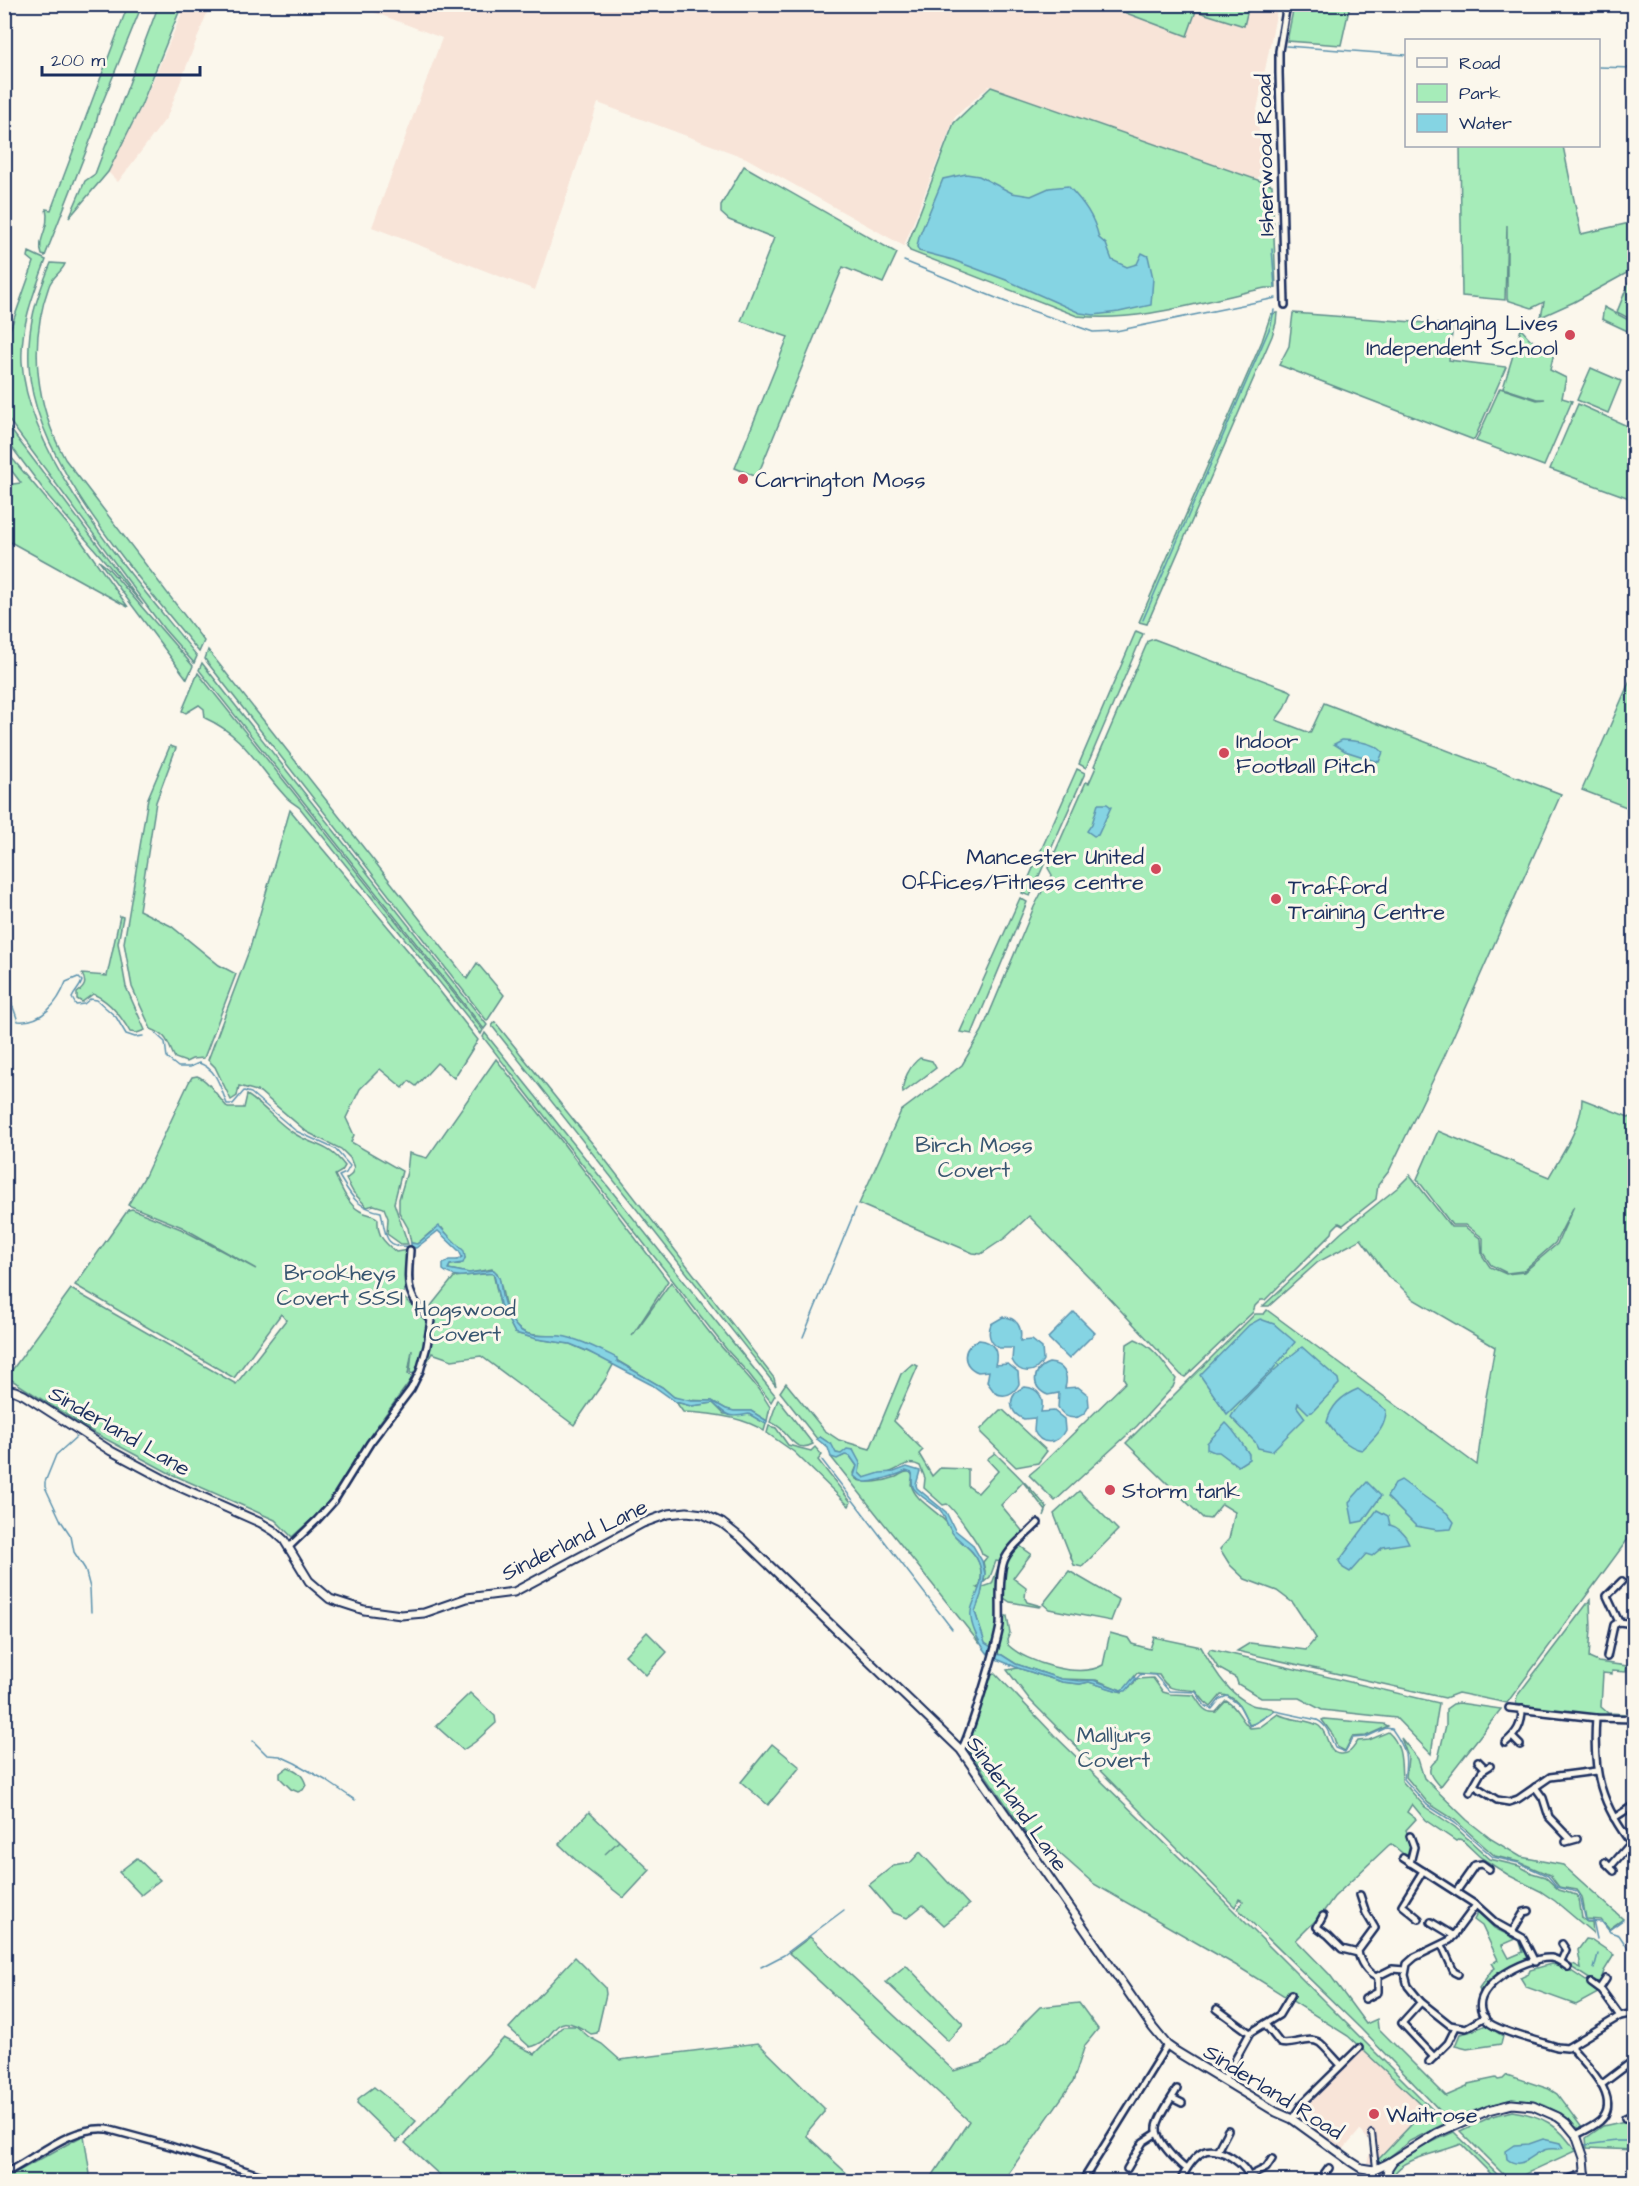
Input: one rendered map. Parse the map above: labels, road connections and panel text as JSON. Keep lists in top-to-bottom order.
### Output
{
  "streets": {
    "street": ["Isherwood Road", "Sinderland Lane", "Sinderland Road"]
  },
  "crossings": [
    ["Sinderland Lane", "Sinderland Road"]
  ],
  "parks": [
    "Birch Moss Covert",
    "Brookheys Covert SSSI",
    "Hogswood Covert",
    "Malljurs Covert"
  ],
  "places": [
    "Changing Lives Independent School",
    "Carrington Moss",
    "Indoor Football Pitch",
    "Mancester United Offices/Fitness centre",
    "Trafford Training Centre",
    "Storm tank",
    "Waitrose"
  ],
  "legend": ["Road", "Park", "Water"],
  "scale_bar": "200 m"
}
